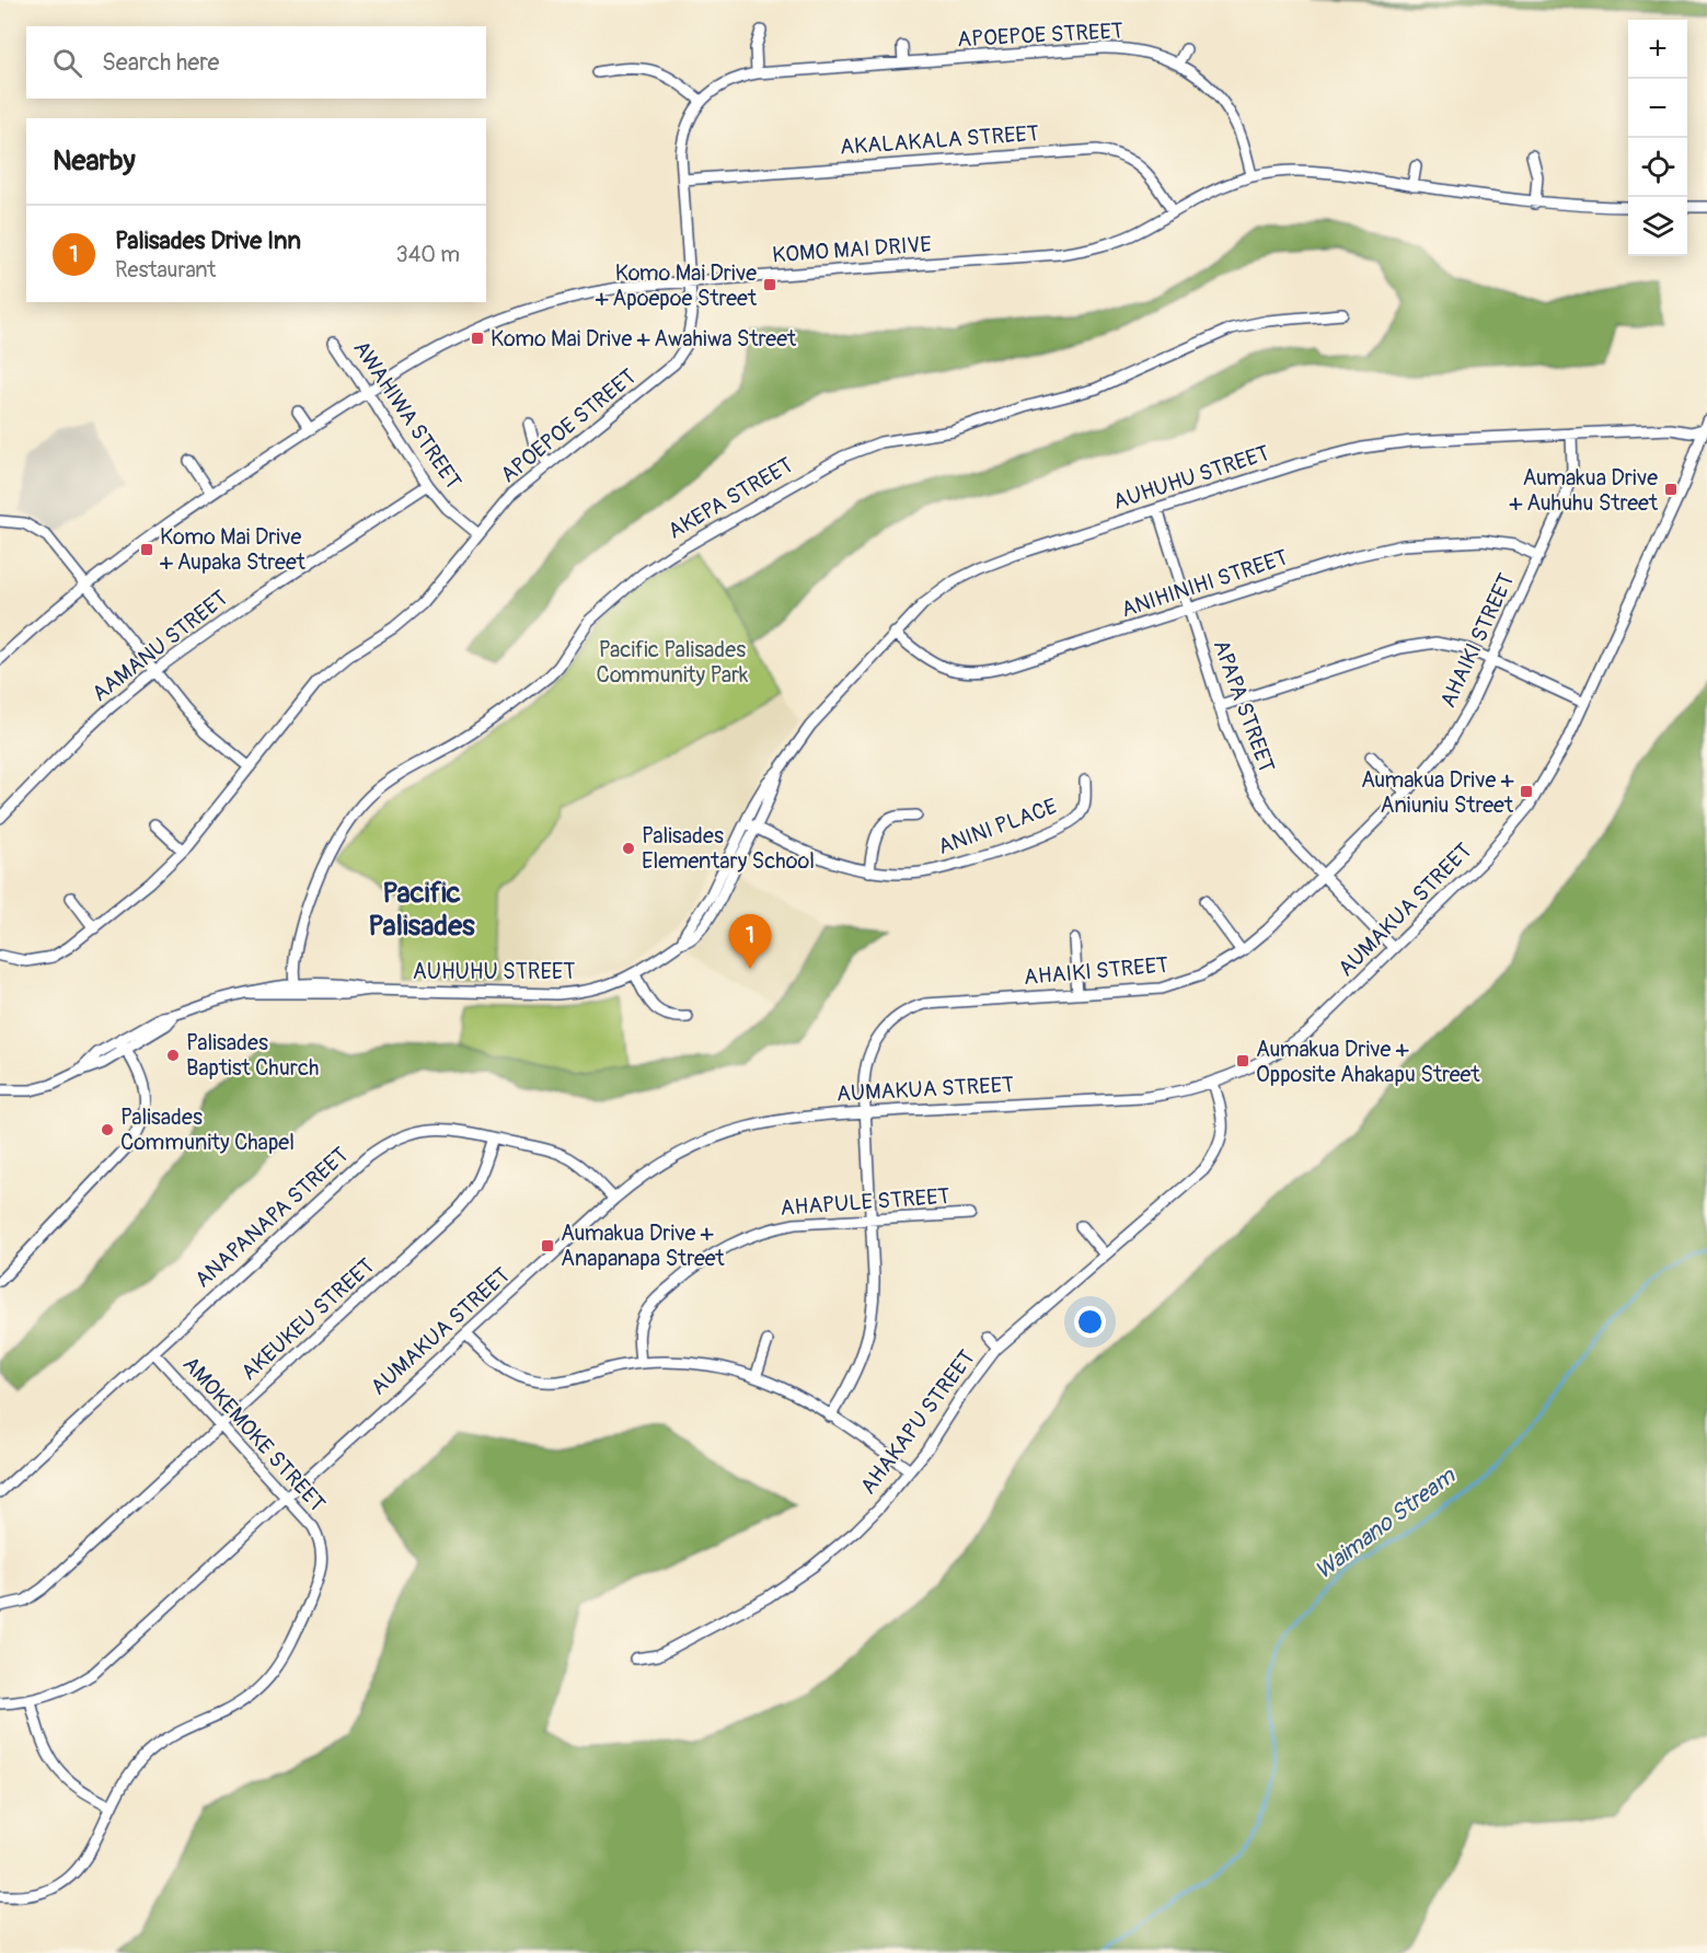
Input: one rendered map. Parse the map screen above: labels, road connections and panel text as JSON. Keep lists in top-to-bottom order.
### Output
{
  "streets": {
    "street": [
      "APOEPOE STREET",
      "AKALAKALA STREET",
      "KOMO MAI DRIVE",
      "AWAHIWA STREET",
      "AUHUHU STREET",
      "AKEPA STREET",
      "ANIHINIHI STREET",
      "AHAIKI STREET",
      "AAMANU STREET",
      "APAPA STREET",
      "ANINI PLACE",
      "AUMAKUA STREET",
      "AHAPULE STREET",
      "ANAPANAPA STREET",
      "AKEUKEU STREET",
      "AHAKAPU STREET",
      "AMOKEMOKE STREET"
    ]
  },
  "crossings": [
    ["APOEPOE STREET", "AKALAKALA STREET"],
    ["APOEPOE STREET", "KOMO MAI DRIVE"],
    ["APOEPOE STREET", "AWAHIWA STREET"],
    ["AKALAKALA STREET", "KOMO MAI DRIVE"],
    ["KOMO MAI DRIVE", "AWAHIWA STREET"],
    ["AWAHIWA STREET", "AAMANU STREET"],
    ["AUHUHU STREET", "AKEPA STREET"],
    ["AUHUHU STREET", "ANIHINIHI STREET"],
    ["AUHUHU STREET", "AHAIKI STREET"],
    ["AUHUHU STREET", "APAPA STREET"],
    ["AUHUHU STREET", "ANINI PLACE"],
    ["AUHUHU STREET", "AUMAKUA STREET"],
    ["ANIHINIHI STREET", "AHAIKI STREET"],
    ["ANIHINIHI STREET", "APAPA STREET"],
    ["AHAIKI STREET", "APAPA STREET"],
    ["AHAIKI STREET", "AUMAKUA STREET"],
    ["AHAIKI STREET", "AHAPULE STREET"],
    ["APAPA STREET", "AUMAKUA STREET"],
    ["AUMAKUA STREET", "ANAPANAPA STREET"],
    ["AUMAKUA STREET", "AHAKAPU STREET"],
    ["AUMAKUA STREET", "AMOKEMOKE STREET"],
    ["ANAPANAPA STREET", "AKEUKEU STREET"],
    ["ANAPANAPA STREET", "AMOKEMOKE STREET"],
    ["AKEUKEU STREET", "AMOKEMOKE STREET"]
  ],
  "districts": ["Pacific Palisades"],
  "water": ["Waimano Stream"],
  "parks": ["Pacific Palisades Community Park"],
  "places": {
    "transit": [
      "Komo Mai Drive + Apoepoe Street",
      "Komo Mai Drive + Awahiwa Street",
      "Aumakua Drive + Auhuhu Street",
      "Komo Mai Drive + Aupaka Street",
      "Aumakua Drive + Aniuniu Street",
      "Aumakua Drive + Opposite Ahakapu Street",
      "Aumakua Drive + Anapanapa Street"
    ],
    "other": ["Palisades Elementary School", "Palisades Baptist Church", "Palisades Community Chapel"]
  },
  "page": {
    "map_buttons": ["+", "−"],
    "search": "Search here",
    "heading": "Nearby",
    "list": [
      {
        "mark": "1",
        "name": "Palisades Drive Inn",
        "note": "Restaurant",
        "value": "340 m"
      }
    ],
    "pins": "1"
  }
}
